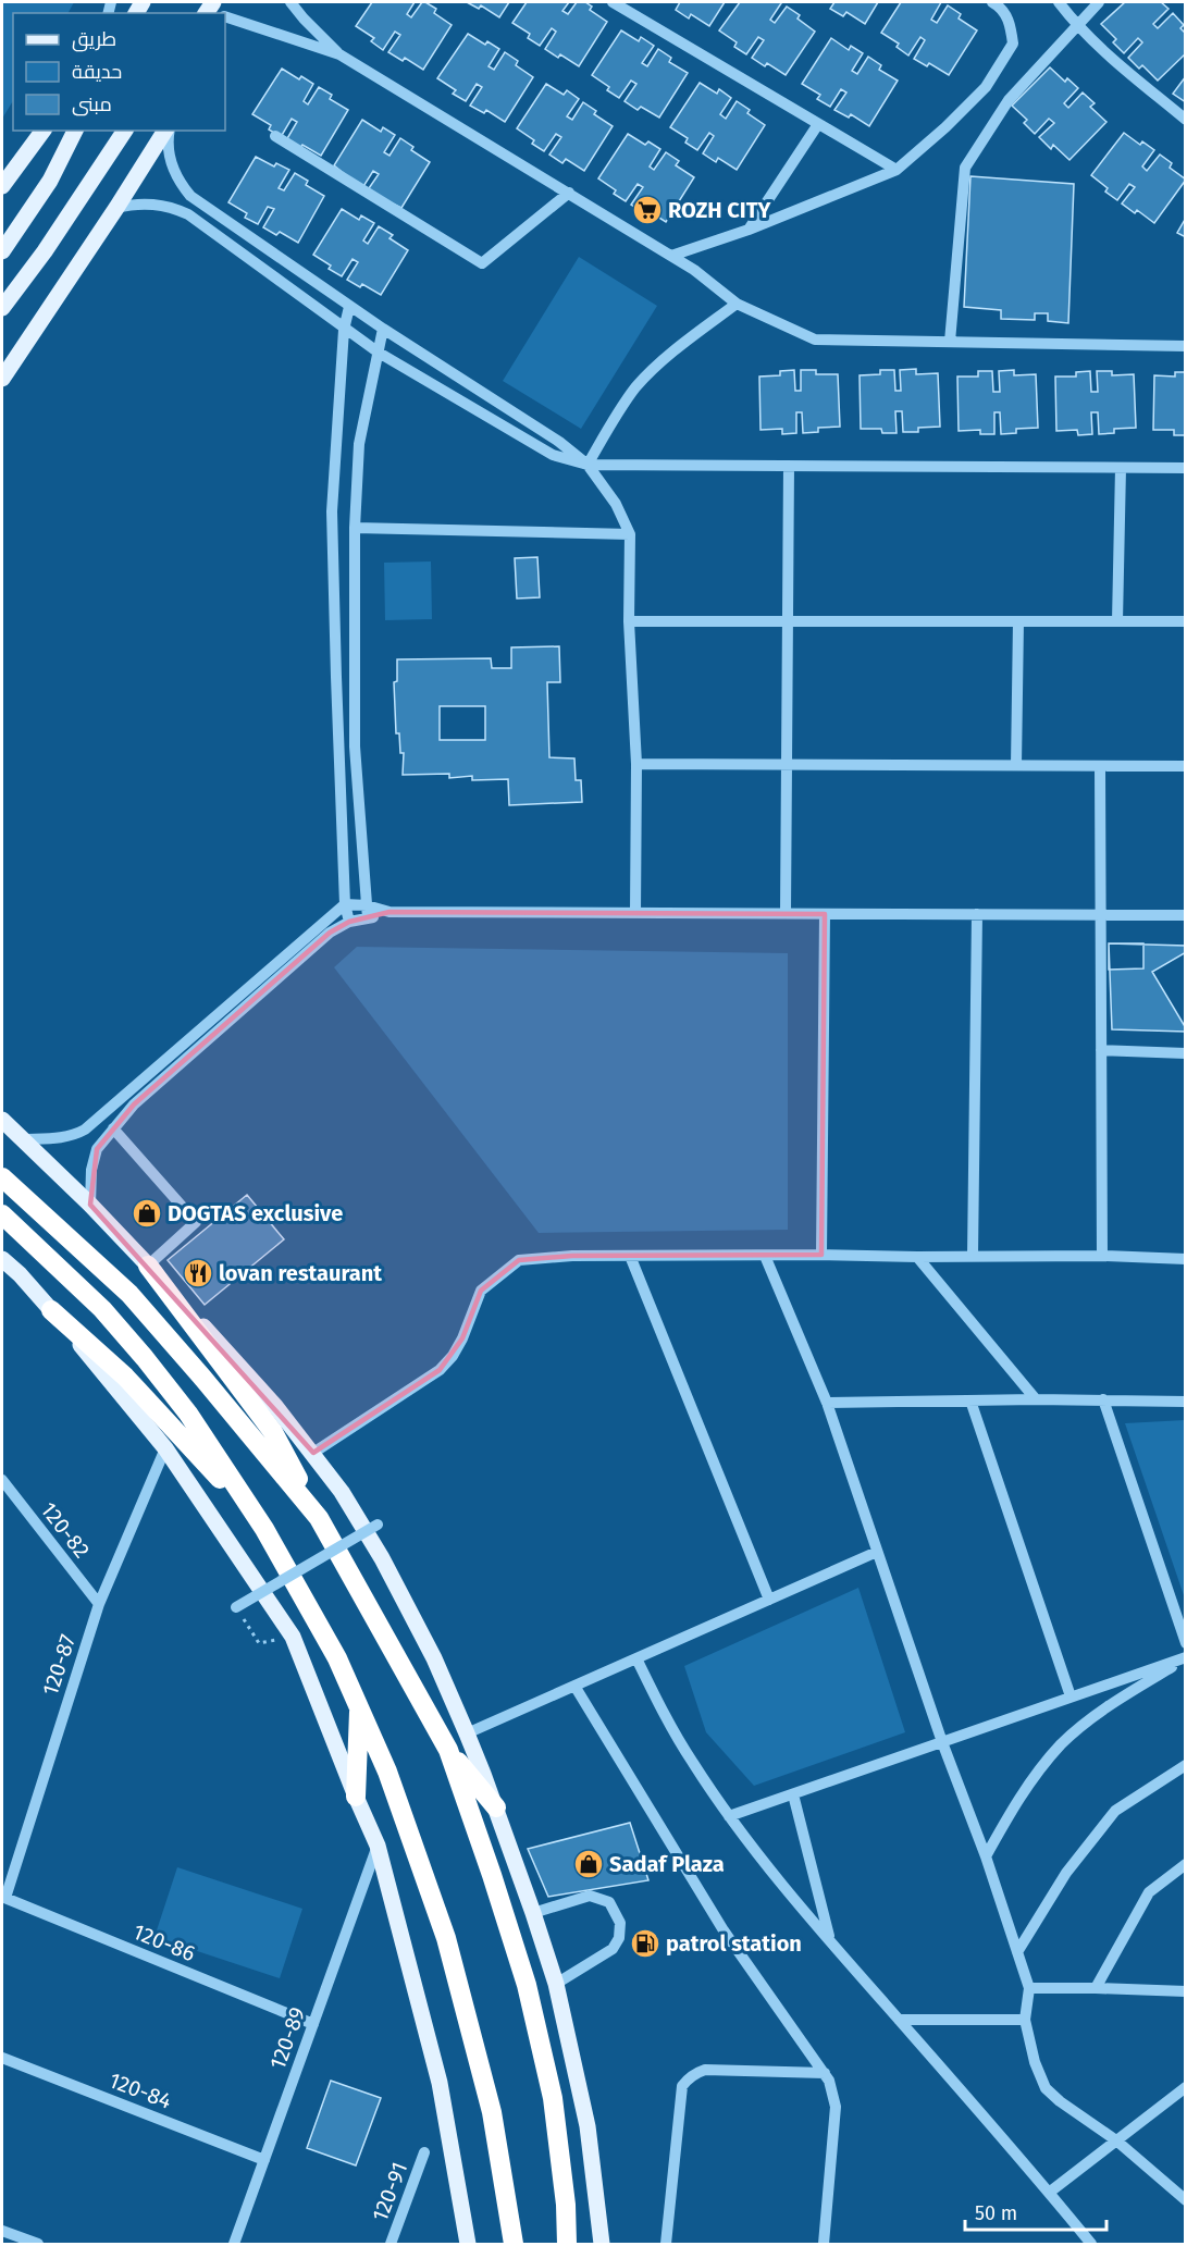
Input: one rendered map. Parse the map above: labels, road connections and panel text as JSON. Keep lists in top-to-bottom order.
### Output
{
  "streets": {
    "street": [
      "120-82",
      "120-87",
      "120-86",
      "120-89",
      "120-84",
      "120-91"
    ]
  },
  "crossings": [
    ["120-82", "120-87"],
    ["120-87", "120-86"],
    ["120-86", "120-89"],
    ["120-89", "120-84"]
  ],
  "places": {
    "supermarket": ["ROZH CITY"],
    "shop": ["DOGTAS exclusive", "Sadaf Plaza"],
    "restaurant": ["lovan restaurant"],
    "fuel station": ["patrol station"]
  },
  "legend": ["طريق", "حديقة", "مبنى"],
  "scale_bar": "50 m"
}
